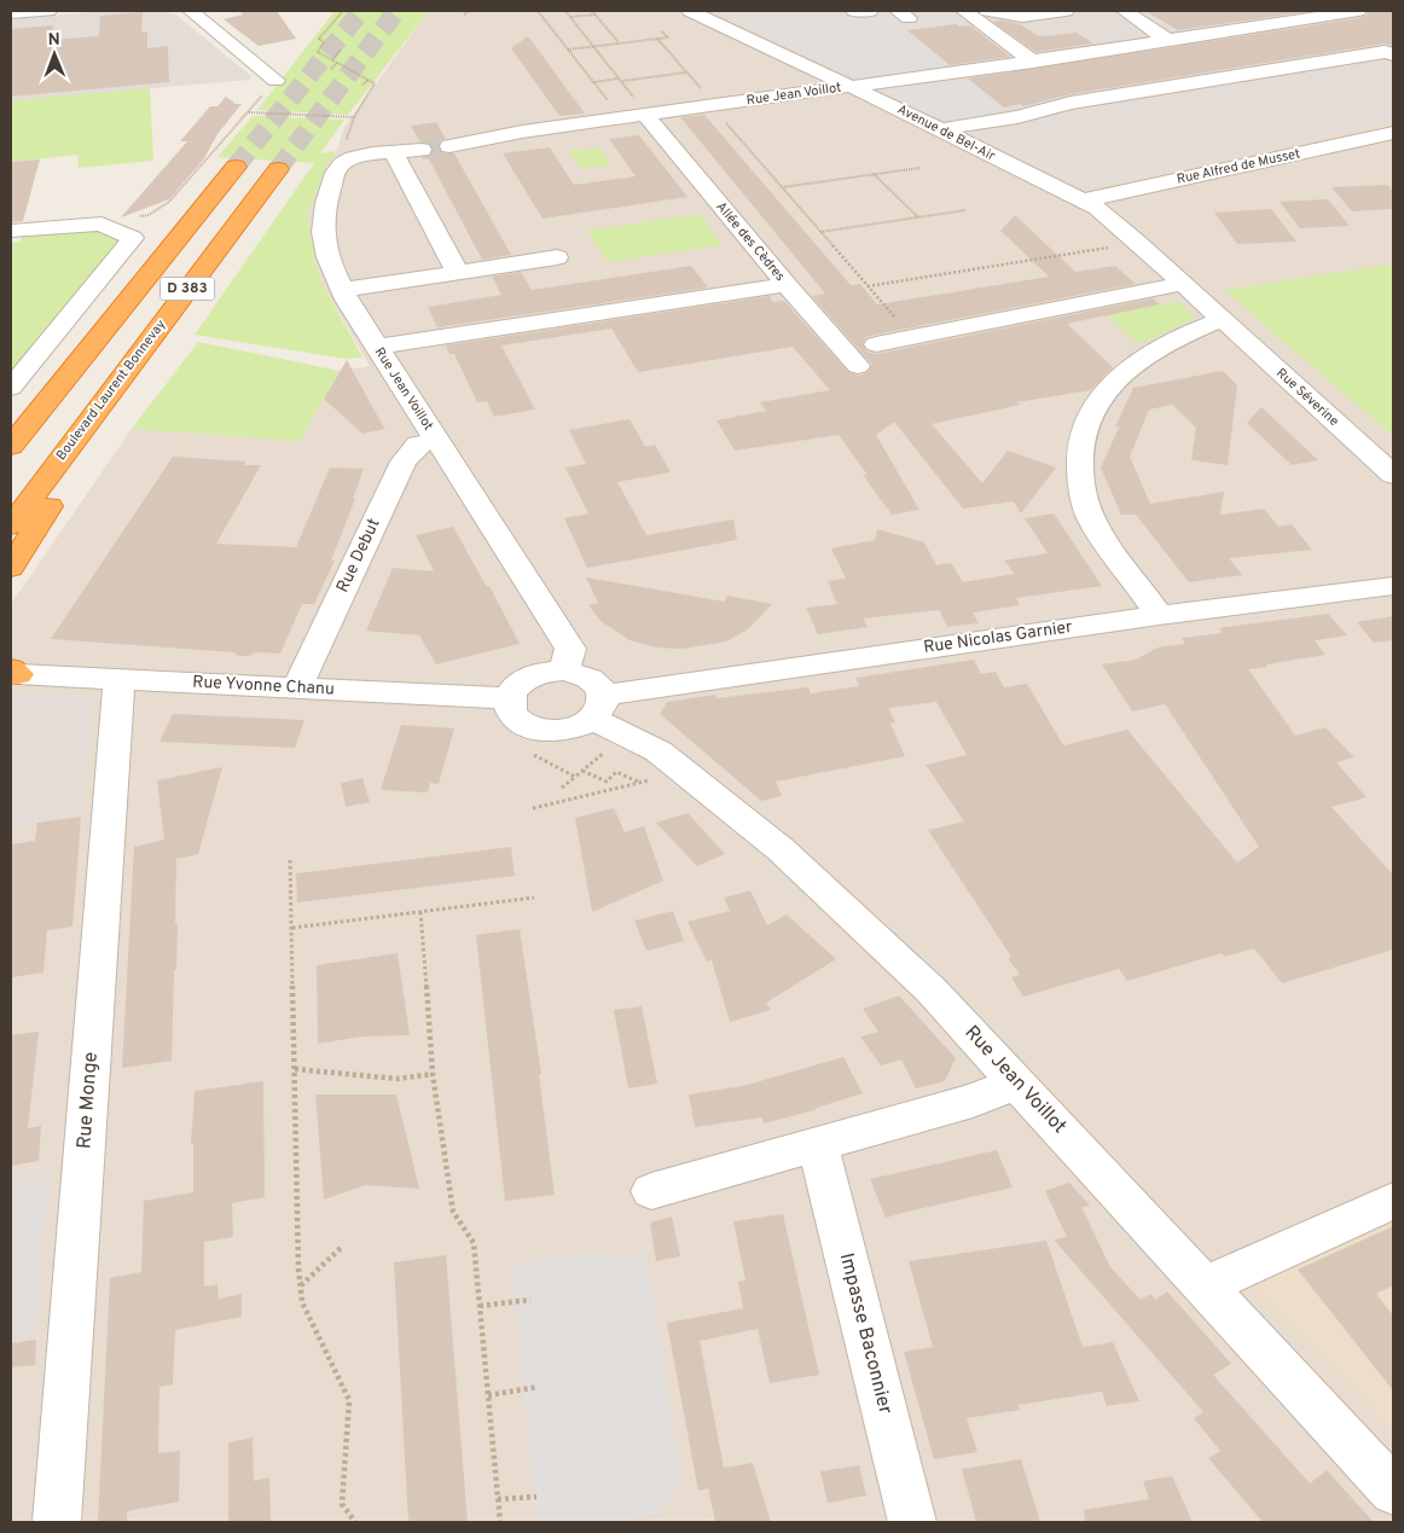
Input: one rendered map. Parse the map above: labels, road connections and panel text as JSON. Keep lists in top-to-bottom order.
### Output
{
  "streets": {
    "highway": ["D 383", "Boulevard Laurent Bonnevay"],
    "street": [
      "Rue Jean Voillot",
      "Avenue de Bel-Air",
      "Rue Alfred de Musset",
      "Allée des Cèdres",
      "Rue Séverine",
      "Rue Debut",
      "Rue Nicolas Garnier",
      "Rue Yvonne Chanu",
      "Rue Monge",
      "Impasse Baconnier"
    ]
  },
  "crossings": [
    ["Rue Jean Voillot", "Avenue de Bel-Air"],
    ["Rue Jean Voillot", "Allée des Cèdres"],
    ["Rue Jean Voillot", "Rue Debut"],
    ["Rue Jean Voillot", "Rue Nicolas Garnier"],
    ["Rue Jean Voillot", "Rue Yvonne Chanu"],
    ["Avenue de Bel-Air", "Rue Alfred de Musset"],
    ["Avenue de Bel-Air", "Rue Séverine"],
    ["Rue Debut", "Rue Yvonne Chanu"],
    ["Rue Nicolas Garnier", "Rue Yvonne Chanu"],
    ["Rue Yvonne Chanu", "Rue Monge"]
  ],
  "north": "top"
}
